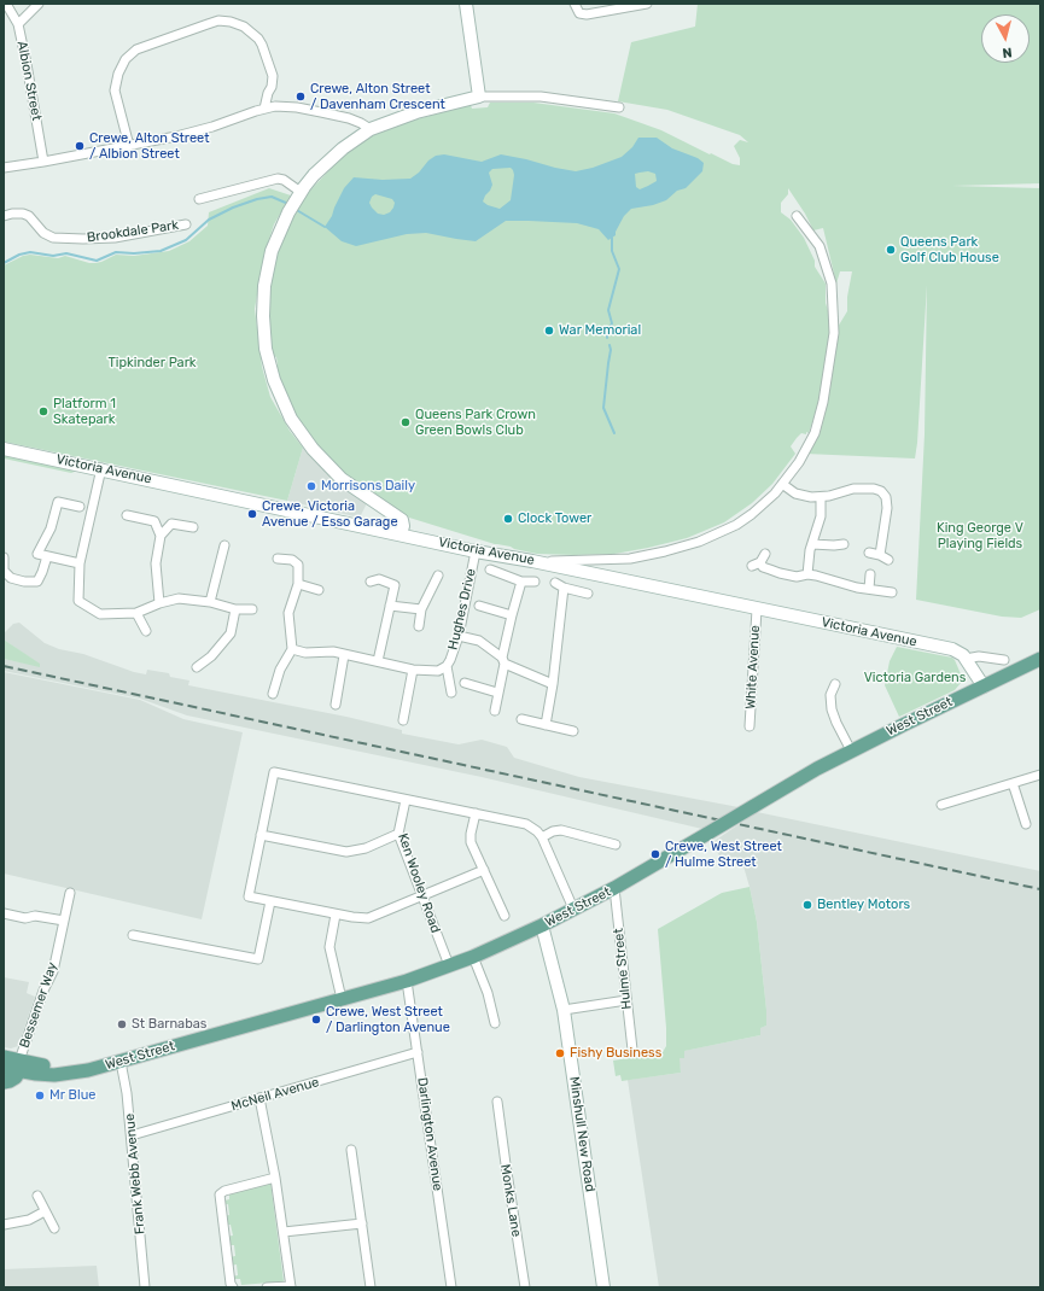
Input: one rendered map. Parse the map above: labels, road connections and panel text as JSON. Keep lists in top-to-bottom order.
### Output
{
  "streets": {
    "main road": ["West Street"],
    "street": [
      "Albion Street",
      "Brookdale Park",
      "Victoria Avenue",
      "Hughes Drive",
      "White Avenue",
      "Ken Wooley Road",
      "Hulme Street",
      "Bessemer Way",
      "McNeil Avenue",
      "Darlington Avenue",
      "Minshull New Road",
      "Frank Webb Avenue",
      "Monks Lane"
    ]
  },
  "crossings": [
    ["Victoria Avenue", "Hughes Drive"],
    ["Victoria Avenue", "White Avenue"],
    ["Victoria Avenue", "West Street"],
    ["West Street", "Ken Wooley Road"],
    ["West Street", "Hulme Street"],
    ["West Street", "Bessemer Way"],
    ["West Street", "Darlington Avenue"],
    ["West Street", "Minshull New Road"],
    ["West Street", "Frank Webb Avenue"],
    ["McNeil Avenue", "Darlington Avenue"],
    ["McNeil Avenue", "Frank Webb Avenue"]
  ],
  "parks": ["Tipkinder Park", "King George V Playing Fields", "Victoria Gardens"],
  "places": [
    "Crewe, Alton Street / Davenham Crescent",
    "Crewe, Alton Street / Albion Street",
    "Queens Park Golf Club House",
    "War Memorial",
    "Platform 1 Skatepark",
    "Queens Park Crown Green Bowls Club",
    "Morrisons Daily",
    "Crewe, Victoria Avenue / Esso Garage",
    "Clock Tower",
    "Crewe, West Street / Hulme Street",
    "Bentley Motors",
    "Crewe, West Street / Darlington Avenue",
    "St Barnabas",
    "Fishy Business",
    "Mr Blue"
  ],
  "north": "bottom"
}
